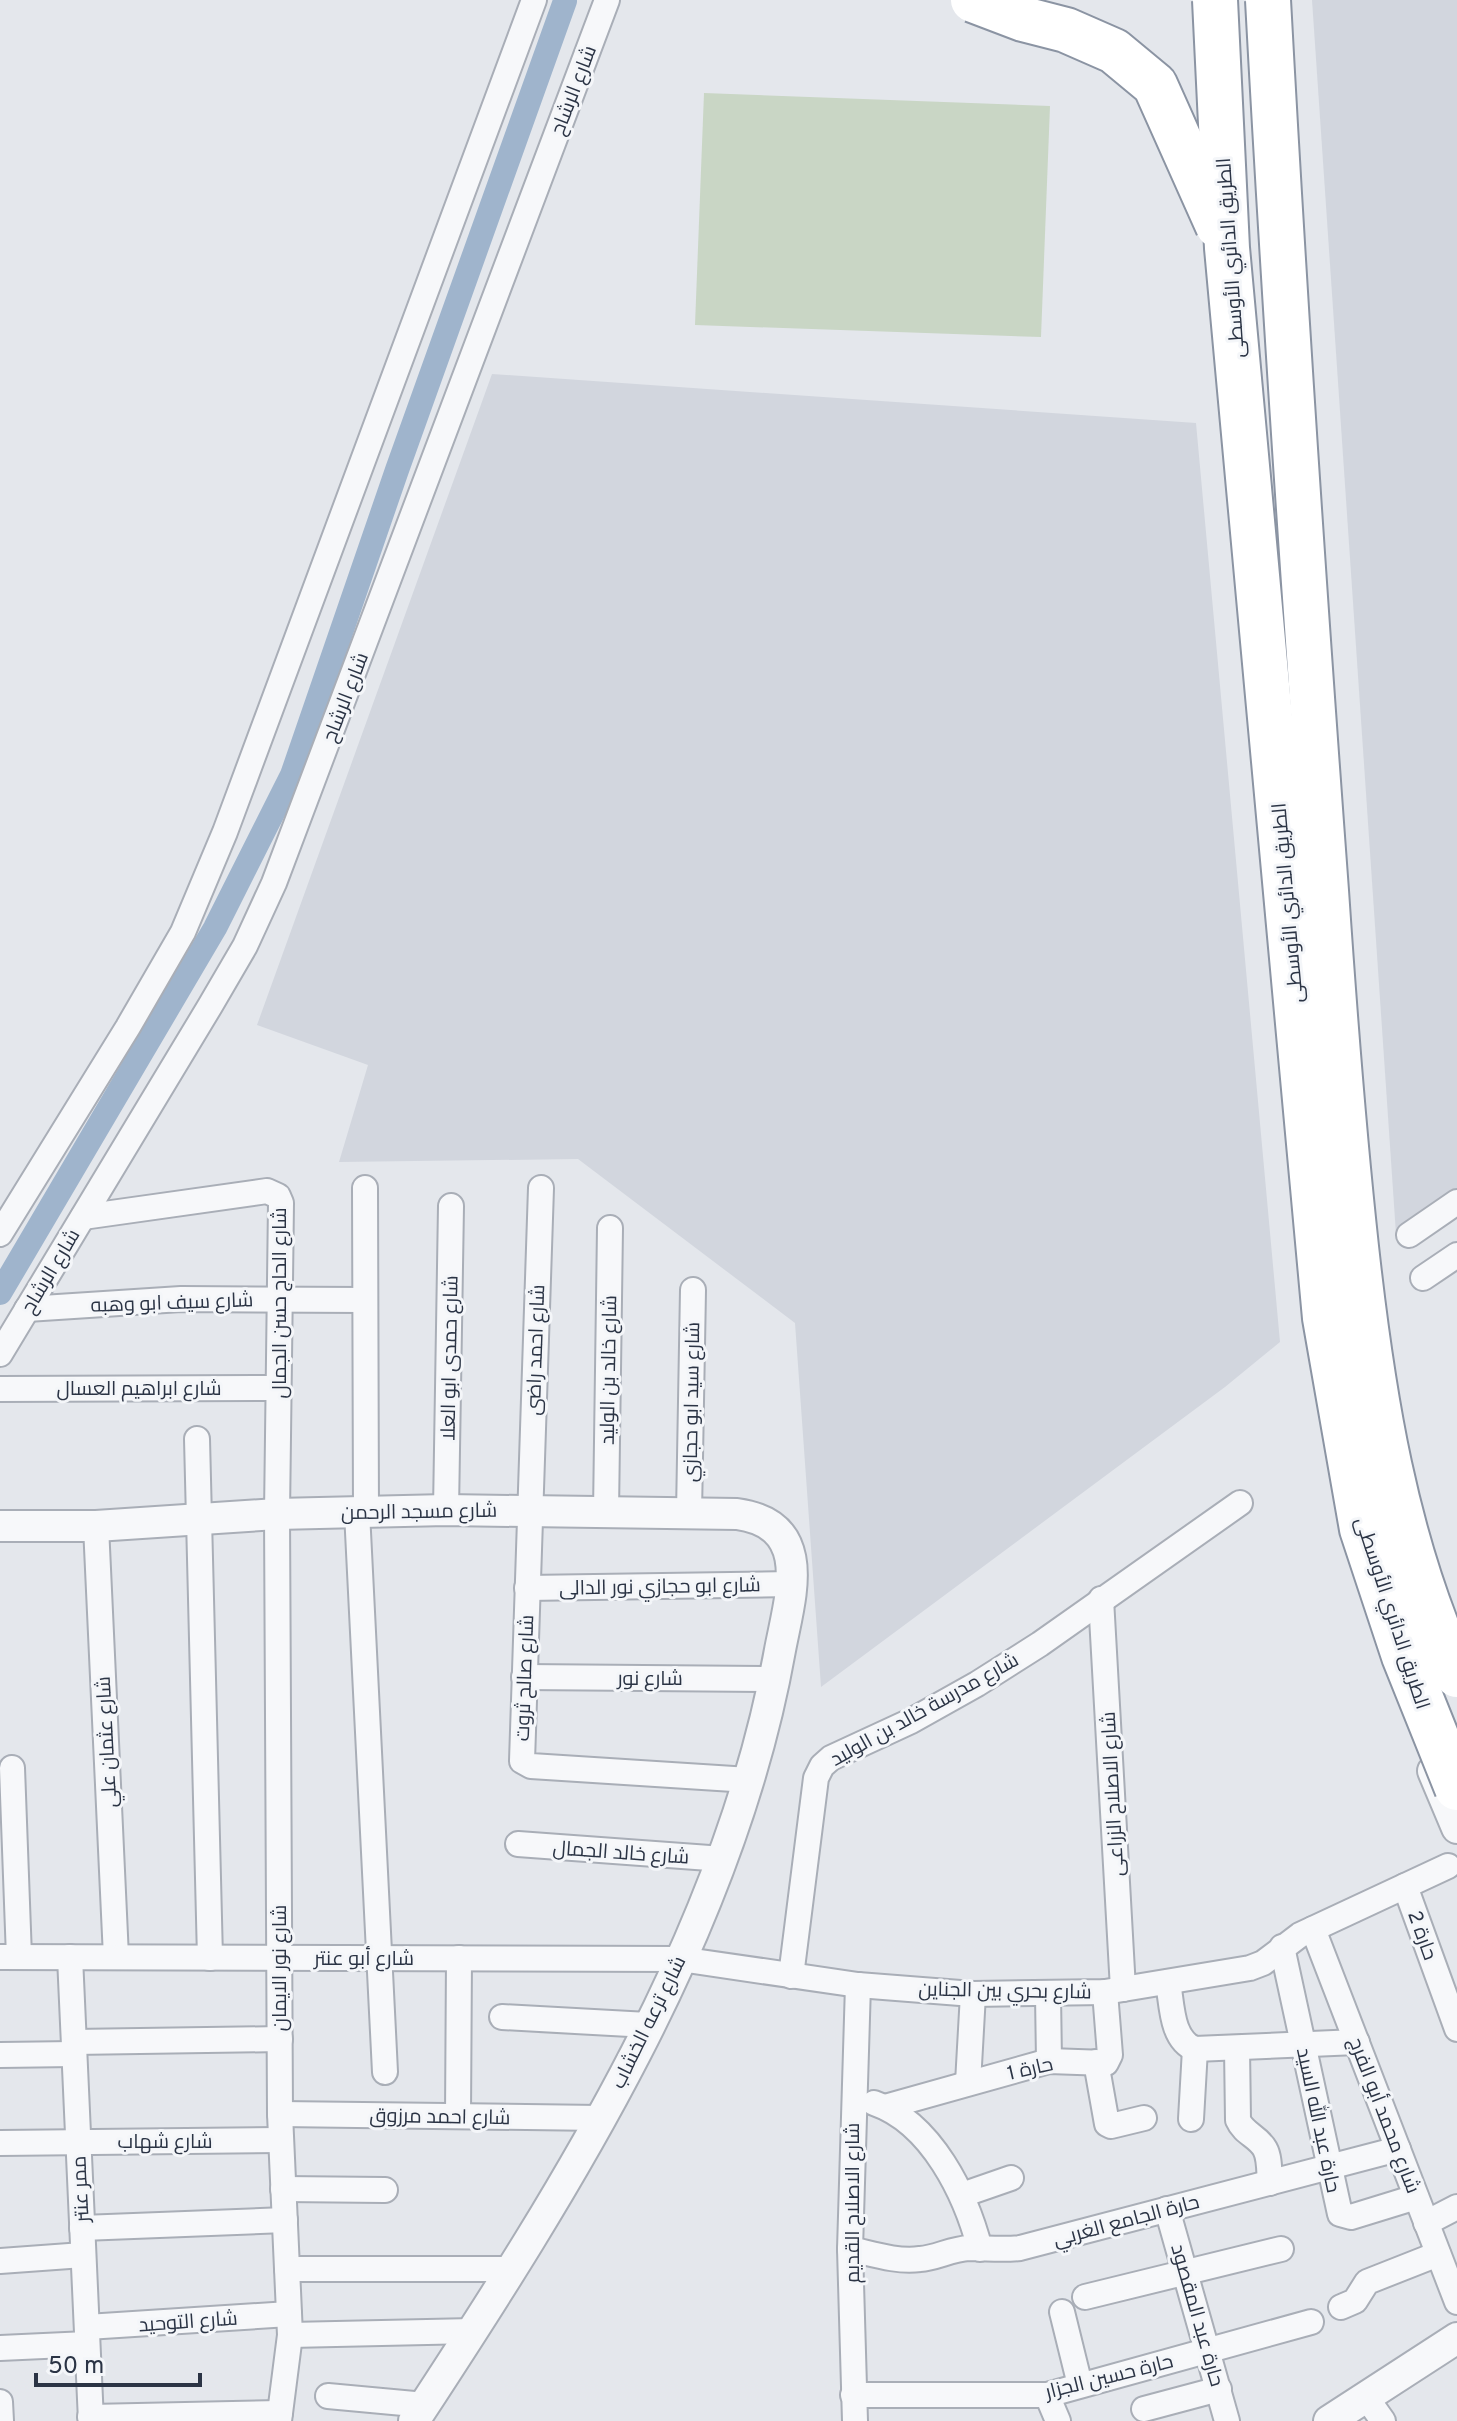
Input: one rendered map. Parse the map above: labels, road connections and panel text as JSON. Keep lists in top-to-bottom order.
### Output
{
  "streets": {
    "highway": ["الطريق الدائري الأوسطى"],
    "street": [
      "شارع الرشاح",
      "شارع سيف ابو وهبه",
      "شارع الحاج حسن الجمال",
      "شارع احمد راضى",
      "شارع حمدى ابو العلا",
      "شارع خالد بن الوليد",
      "شارع ابراهيم العسال",
      "شارع سيد ابو حجازي",
      "شارع مسجد الرحمن",
      "شارع ابو حجازي نور الدالى",
      "شارع صالح ثروت",
      "شارع نور",
      "شارع مدرسة خالد بن الوليد",
      "شارع عثمان علي",
      "شارع الاصلاح الزراعى",
      "شارع خالد الجمال",
      "حارة 2",
      "شارع أبو عنتر",
      "شارع نور الايمان",
      "شارع بحري بين الجناين",
      "شارع ترعه الخشاب",
      "حارة 1",
      "شارع محمد أبو الفرج",
      "شارع احمد مرزوق",
      "حارة عبد الله السيد",
      "شارع شهاب",
      "ممر عنتر",
      "شارع الاصلاح القديم",
      "حارة الجامع الغربي",
      "حارة عبد المقصود",
      "شارع التوحيد",
      "حارة حسين الجزار"
    ]
  },
  "crossings": [
    ["شارع الرشاح", "شارع سيف ابو وهبه"],
    ["شارع الرشاح", "شارع الحاج حسن الجمال"],
    ["شارع سيف ابو وهبه", "شارع الحاج حسن الجمال"],
    ["شارع الحاج حسن الجمال", "شارع ابراهيم العسال"],
    ["شارع الحاج حسن الجمال", "شارع مسجد الرحمن"],
    ["شارع الحاج حسن الجمال", "شارع نور الايمان"],
    ["شارع احمد راضى", "شارع مسجد الرحمن"],
    ["شارع احمد راضى", "شارع صالح ثروت"],
    ["شارع حمدى ابو العلا", "شارع مسجد الرحمن"],
    ["شارع خالد بن الوليد", "شارع مسجد الرحمن"],
    ["شارع سيد ابو حجازي", "شارع مسجد الرحمن"],
    ["شارع مسجد الرحمن", "شارع ابو حجازي نور الدالى"],
    ["شارع مسجد الرحمن", "شارع صالح ثروت"],
    ["شارع مسجد الرحمن", "شارع عثمان علي"],
    ["شارع مسجد الرحمن", "شارع نور الايمان"],
    ["شارع مسجد الرحمن", "شارع ترعه الخشاب"],
    ["شارع ابو حجازي نور الدالى", "شارع صالح ثروت"],
    ["شارع ابو حجازي نور الدالى", "شارع ترعه الخشاب"],
    ["شارع صالح ثروت", "شارع نور"],
    ["شارع صالح ثروت", "شارع ترعه الخشاب"],
    ["شارع نور", "شارع ترعه الخشاب"],
    ["شارع مدرسة خالد بن الوليد", "شارع الاصلاح الزراعى"],
    ["شارع مدرسة خالد بن الوليد", "شارع بحري بين الجناين"],
    ["شارع عثمان علي", "شارع أبو عنتر"],
    ["شارع الاصلاح الزراعى", "شارع بحري بين الجناين"],
    ["شارع خالد الجمال", "شارع ترعه الخشاب"],
    ["حارة 2", "شارع بحري بين الجناين"],
    ["شارع أبو عنتر", "شارع نور الايمان"],
    ["شارع أبو عنتر", "شارع بحري بين الجناين"],
    ["شارع أبو عنتر", "شارع ترعه الخشاب"],
    ["شارع أبو عنتر", "ممر عنتر"],
    ["شارع نور الايمان", "شارع احمد مرزوق"],
    ["شارع نور الايمان", "شارع شهاب"],
    ["شارع نور الايمان", "شارع التوحيد"],
    ["شارع بحري بين الجناين", "شارع ترعه الخشاب"],
    ["شارع بحري بين الجناين", "شارع محمد أبو الفرج"],
    ["شارع بحري بين الجناين", "حارة عبد الله السيد"],
    ["شارع بحري بين الجناين", "شارع الاصلاح القديم"],
    ["شارع ترعه الخشاب", "شارع احمد مرزوق"],
    ["شارع ترعه الخشاب", "شارع التوحيد"],
    ["شارع محمد أبو الفرج", "حارة عبد الله السيد"],
    ["شارع محمد أبو الفرج", "حارة الجامع الغربي"],
    ["حارة عبد الله السيد", "حارة الجامع الغربي"],
    ["شارع شهاب", "ممر عنتر"],
    ["ممر عنتر", "شارع التوحيد"],
    ["شارع الاصلاح القديم", "حارة الجامع الغربي"],
    ["شارع الاصلاح القديم", "حارة حسين الجزار"],
    ["حارة الجامع الغربي", "حارة عبد المقصود"],
    ["حارة عبد المقصود", "حارة حسين الجزار"]
  ],
  "scale_bar": "50 m"
}
